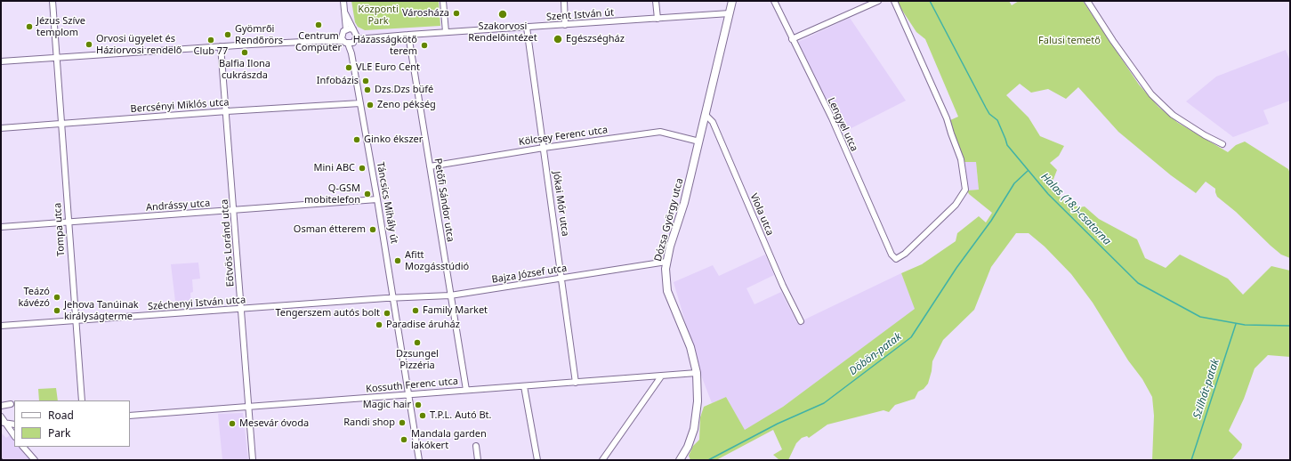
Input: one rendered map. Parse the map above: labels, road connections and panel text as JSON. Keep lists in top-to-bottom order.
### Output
{
  "streets": {
    "main road": ["Dózsa György utca"],
    "street": [
      "Szent István út",
      "Bercsényi Miklós utca",
      "Lengyel utca",
      "Kölcsey Ferenc utca",
      "Petőfi Sándor utca",
      "Táncsics Mihály út",
      "Jókai Mór utca",
      "Andrássy utca",
      "Viola utca",
      "Tompa utca",
      "Eötvös Loránd utca",
      "Bajza József utca",
      "Széchenyi István utca",
      "Kossuth Ferenc utca"
    ]
  },
  "crossings": [
    ["Szent István út", "Petőfi Sándor utca"],
    ["Szent István út", "Táncsics Mihály út"],
    ["Szent István út", "Jókai Mór utca"],
    ["Szent István út", "Dózsa György utca"],
    ["Szent István út", "Tompa utca"],
    ["Szent István út", "Eötvös Loránd utca"],
    ["Bercsényi Miklós utca", "Táncsics Mihály út"],
    ["Bercsényi Miklós utca", "Tompa utca"],
    ["Bercsényi Miklós utca", "Eötvös Loránd utca"],
    ["Kölcsey Ferenc utca", "Petőfi Sándor utca"],
    ["Kölcsey Ferenc utca", "Jókai Mór utca"],
    ["Kölcsey Ferenc utca", "Dózsa György utca"],
    ["Petőfi Sándor utca", "Bajza József utca"],
    ["Petőfi Sándor utca", "Kossuth Ferenc utca"],
    ["Táncsics Mihály út", "Andrássy utca"],
    ["Táncsics Mihály út", "Bajza József utca"],
    ["Táncsics Mihály út", "Széchenyi István utca"],
    ["Táncsics Mihály út", "Kossuth Ferenc utca"],
    ["Jókai Mór utca", "Bajza József utca"],
    ["Jókai Mór utca", "Kossuth Ferenc utca"],
    ["Andrássy utca", "Tompa utca"],
    ["Andrássy utca", "Eötvös Loránd utca"],
    ["Viola utca", "Dózsa György utca"],
    ["Dózsa György utca", "Bajza József utca"],
    ["Dózsa György utca", "Kossuth Ferenc utca"],
    ["Tompa utca", "Széchenyi István utca"],
    ["Eötvös Loránd utca", "Széchenyi István utca"],
    ["Eötvös Loránd utca", "Kossuth Ferenc utca"],
    ["Bajza József utca", "Széchenyi István utca"]
  ],
  "water": ["Halas (18.)-csatorna", "Döbön-patak", "Szilhát-patak"],
  "parks": ["Központi Park", "Falusi temető"],
  "places": [
    "Városháza",
    "Szakorvosi Rendelőintézet",
    "Centrum Computer",
    "Jézus Szíve templom",
    "Gyömrői Rendőrörs",
    "Egészségház",
    "Club 77",
    "Orvosi ügyelet és Háziorvosi rendelő",
    "Házasságkötő terem",
    "Balfia Ilona cukrászda",
    "VLE Euro Cent",
    "Infobázis",
    "Dzs.Dzs büfé",
    "Zeno pékség",
    "Ginko ékszer",
    "Mini ABC",
    "Q-GSM mobitelefon",
    "Osman étterem",
    "Afitt Mozgásstúdió",
    "Teázó kávézó",
    "Jehova Tanúinak királyságterme",
    "Family Market",
    "Tengerszem autós bolt",
    "Paradise áruház",
    "Dzsungel Pizzéria",
    "Magic hair",
    "T.P.L. Autó Bt.",
    "Randi shop",
    "Mesevár óvoda",
    "Mandala garden lakókert"
  ],
  "legend": ["Road", "Park"]
}
